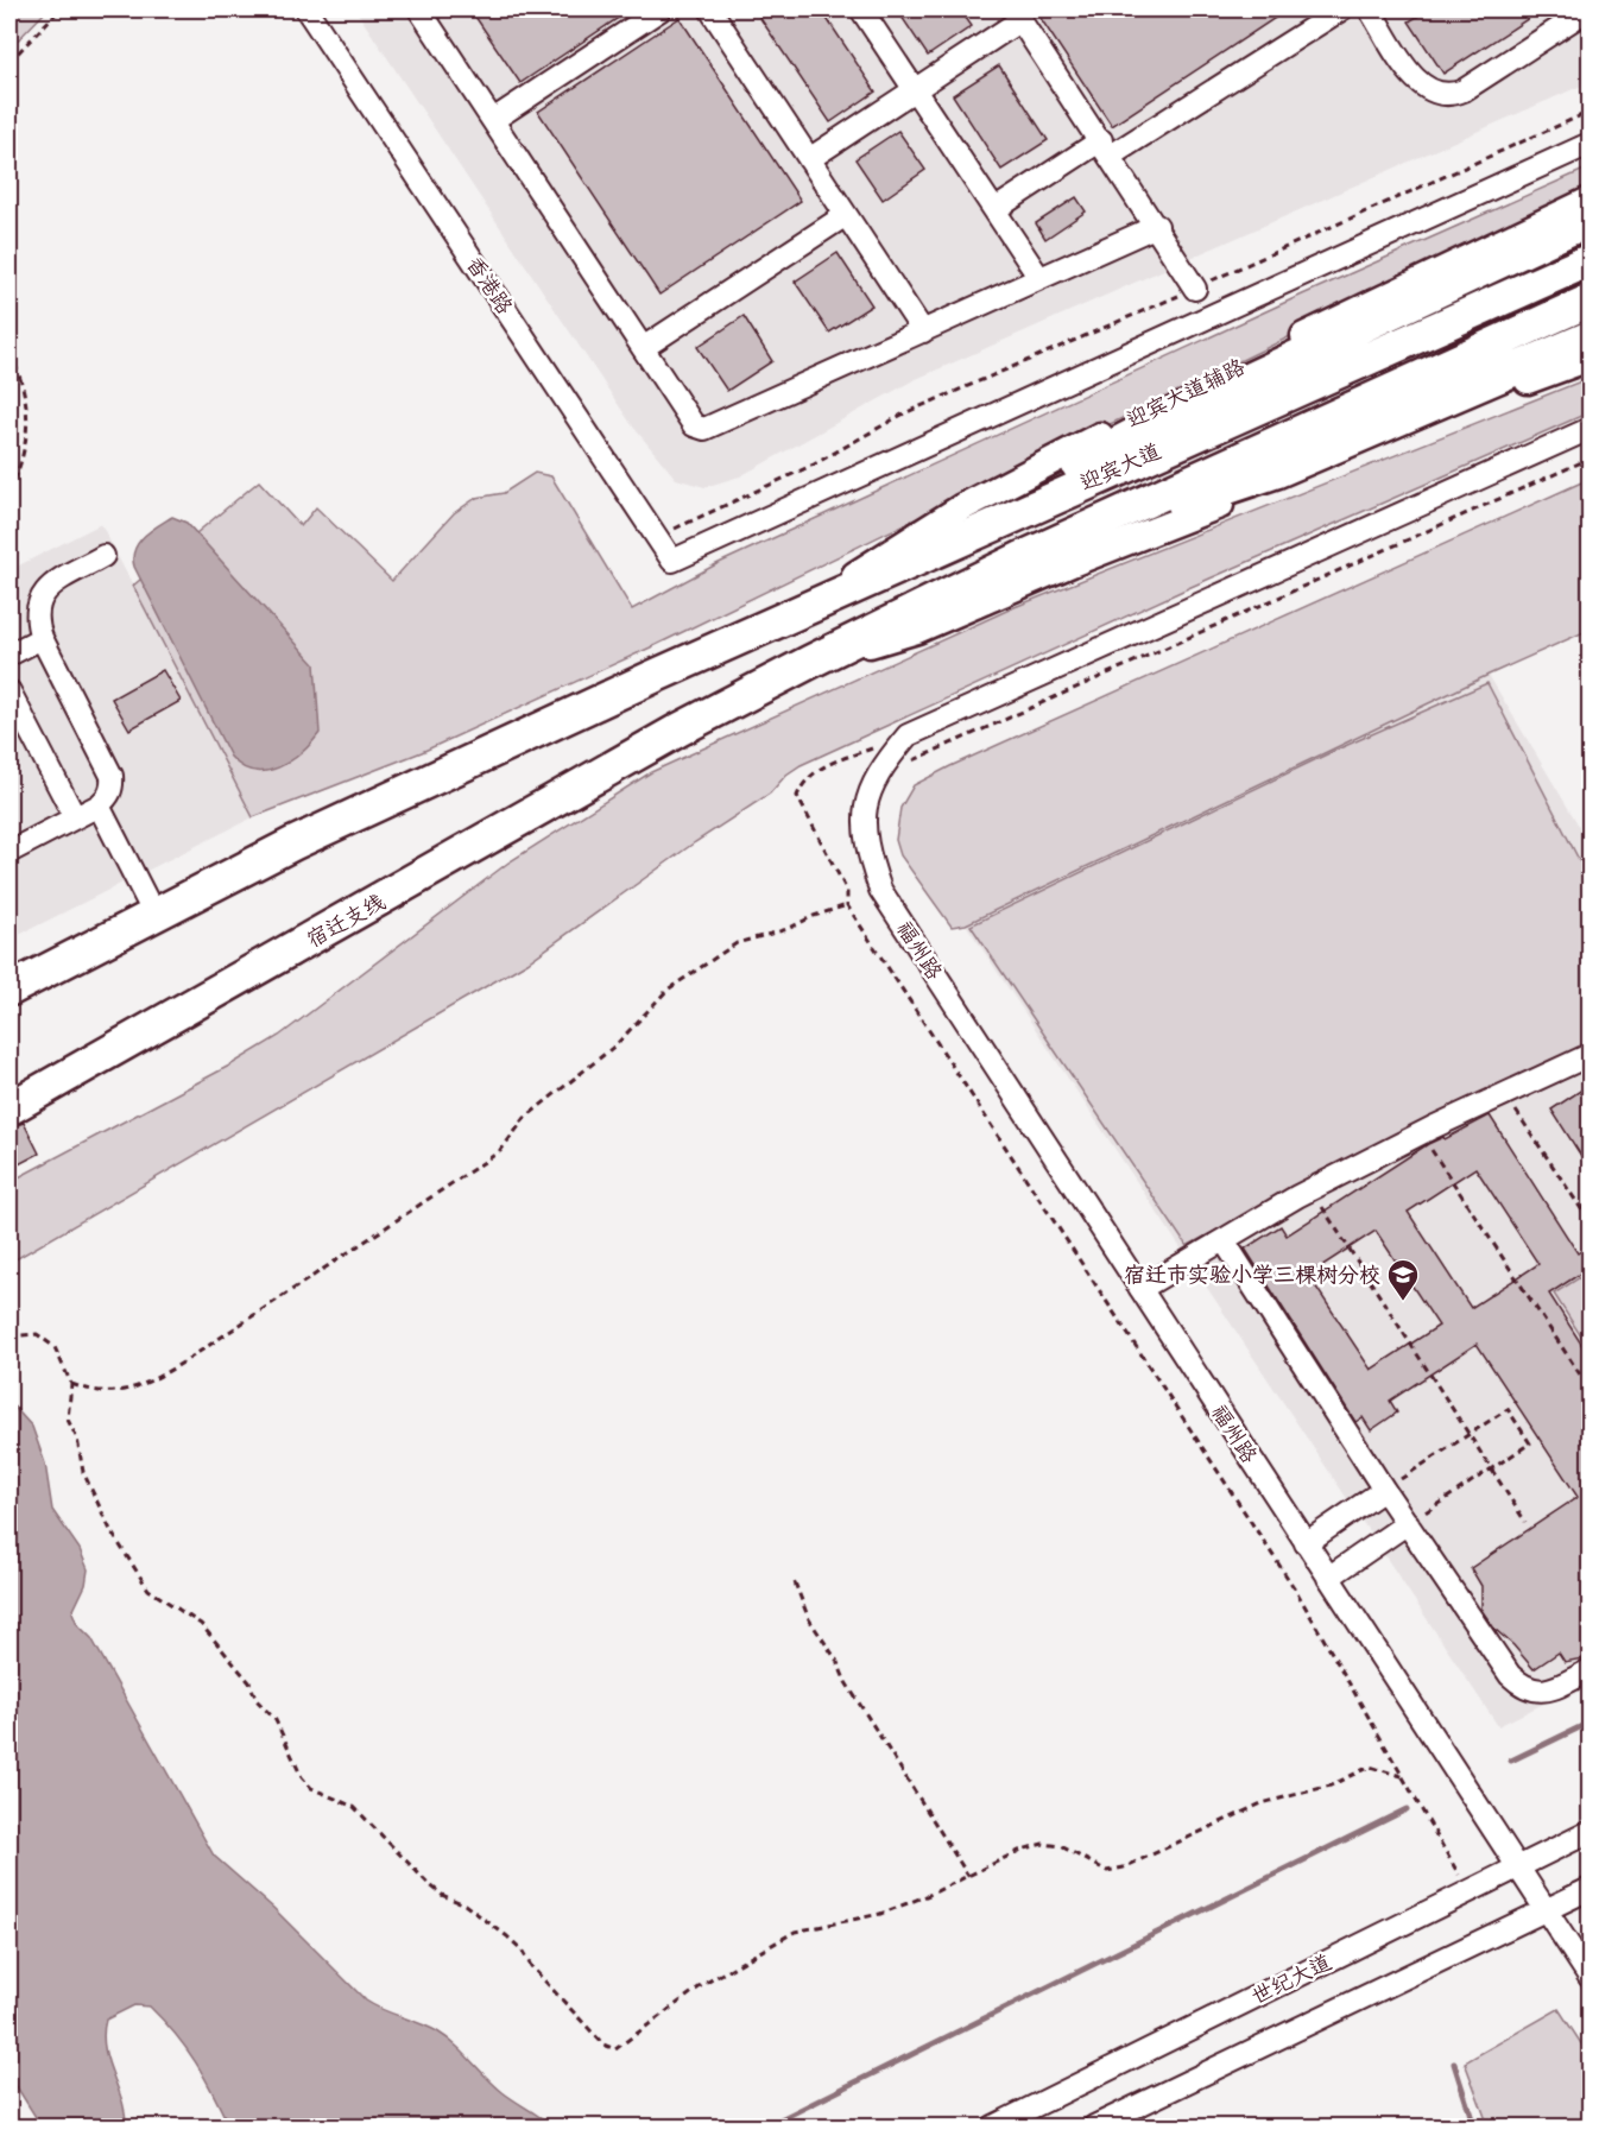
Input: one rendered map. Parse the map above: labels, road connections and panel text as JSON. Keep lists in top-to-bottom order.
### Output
{
  "streets": {
    "highway": ["迎宾大道", "宿迁支线"],
    "main road": ["迎宾大道辅路"],
    "street": ["香港路", "福州路", "世纪大道"]
  },
  "crossings": [
    ["迎宾大道辅路", "迎宾大道"],
    ["迎宾大道", "宿迁支线"],
    ["福州路", "世纪大道"]
  ],
  "places": {
    "school or university": ["宿迁市实验小学三棵树分校"]
  }
}
